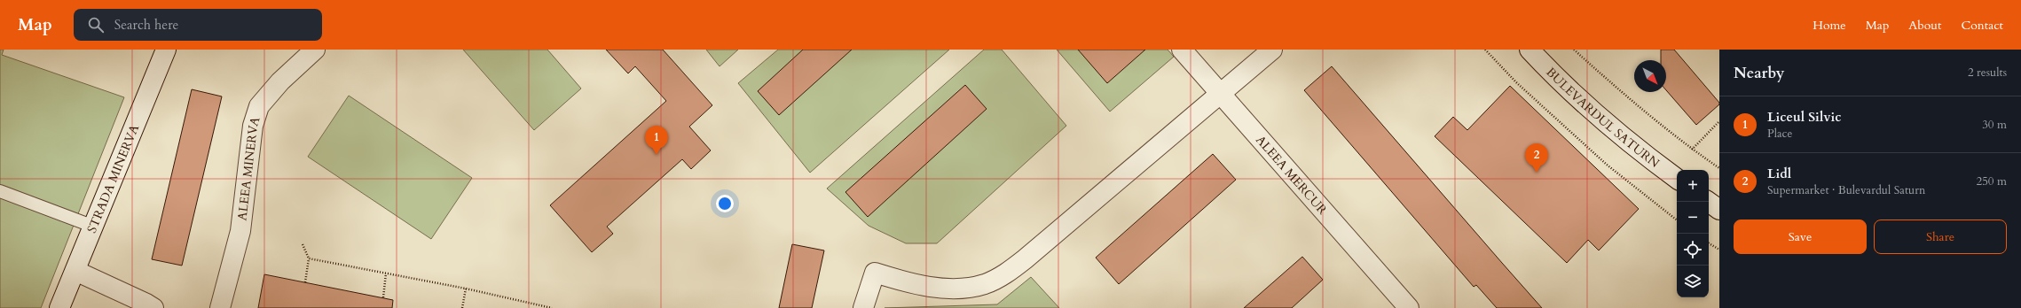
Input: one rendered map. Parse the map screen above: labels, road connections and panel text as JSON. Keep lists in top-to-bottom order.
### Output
{
  "streets": {
    "street": [
      "BULEVARDUL SATURN",
      "ALEEA MINERVA",
      "ALEEA MERCUR",
      "STRADA MINERVA"
    ]
  },
  "north": "bottom right",
  "page": {
    "header": "Map",
    "search": "Search here",
    "nav": [
      "Home",
      "Map",
      "About",
      "Contact"
    ],
    "heading": ["Nearby", "2 results"],
    "list": [
      {
        "mark": "1",
        "name": "Liceul Silvic",
        "note": "Place",
        "value": "30 m"
      },
      {
        "mark": "2",
        "name": "Lidl",
        "note": "Supermarket · Bulevardul Saturn",
        "value": "250 m"
      }
    ],
    "pins": ["1", "2"],
    "map_buttons": ["+", "−"],
    "buttons": ["Save", "Share"]
  }
}
